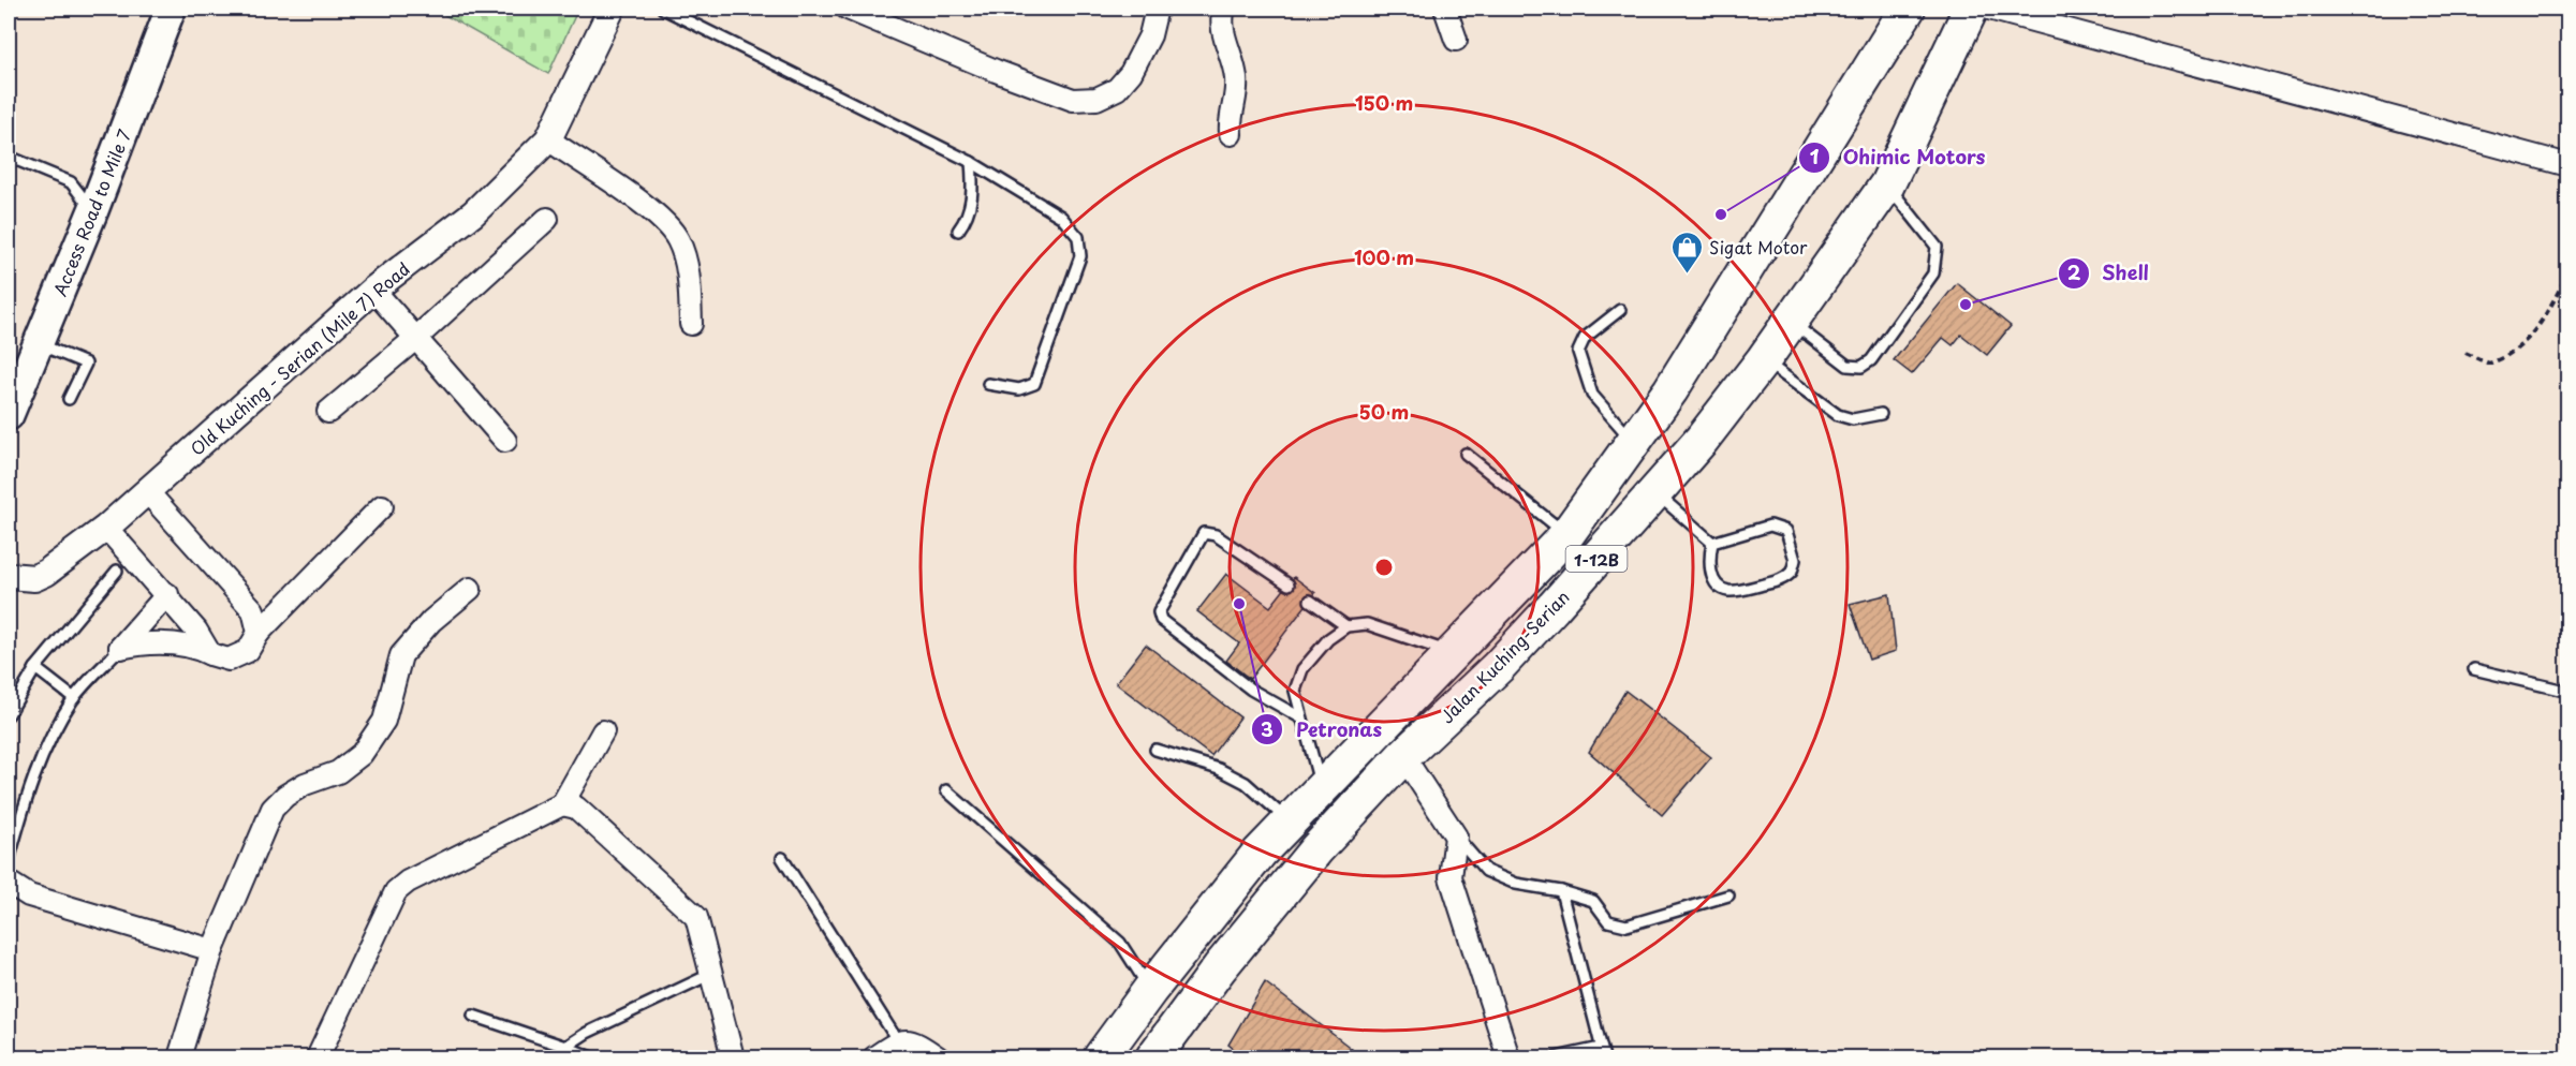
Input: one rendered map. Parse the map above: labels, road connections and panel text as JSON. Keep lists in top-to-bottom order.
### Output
{
  "streets": {
    "highway": ["1-12B", "Jalan Kuching-Serian"],
    "main road": ["Access Road to Mile 7"],
    "street": ["Old Kuching - Serian (Mile 7) Road"]
  },
  "places": {
    "other": ["Ohimic Motors", "Shell", "Petronas"],
    "shop": ["Sigat Motor"]
  },
  "rings": ["150 m", "100 m", "50 m"]
}
